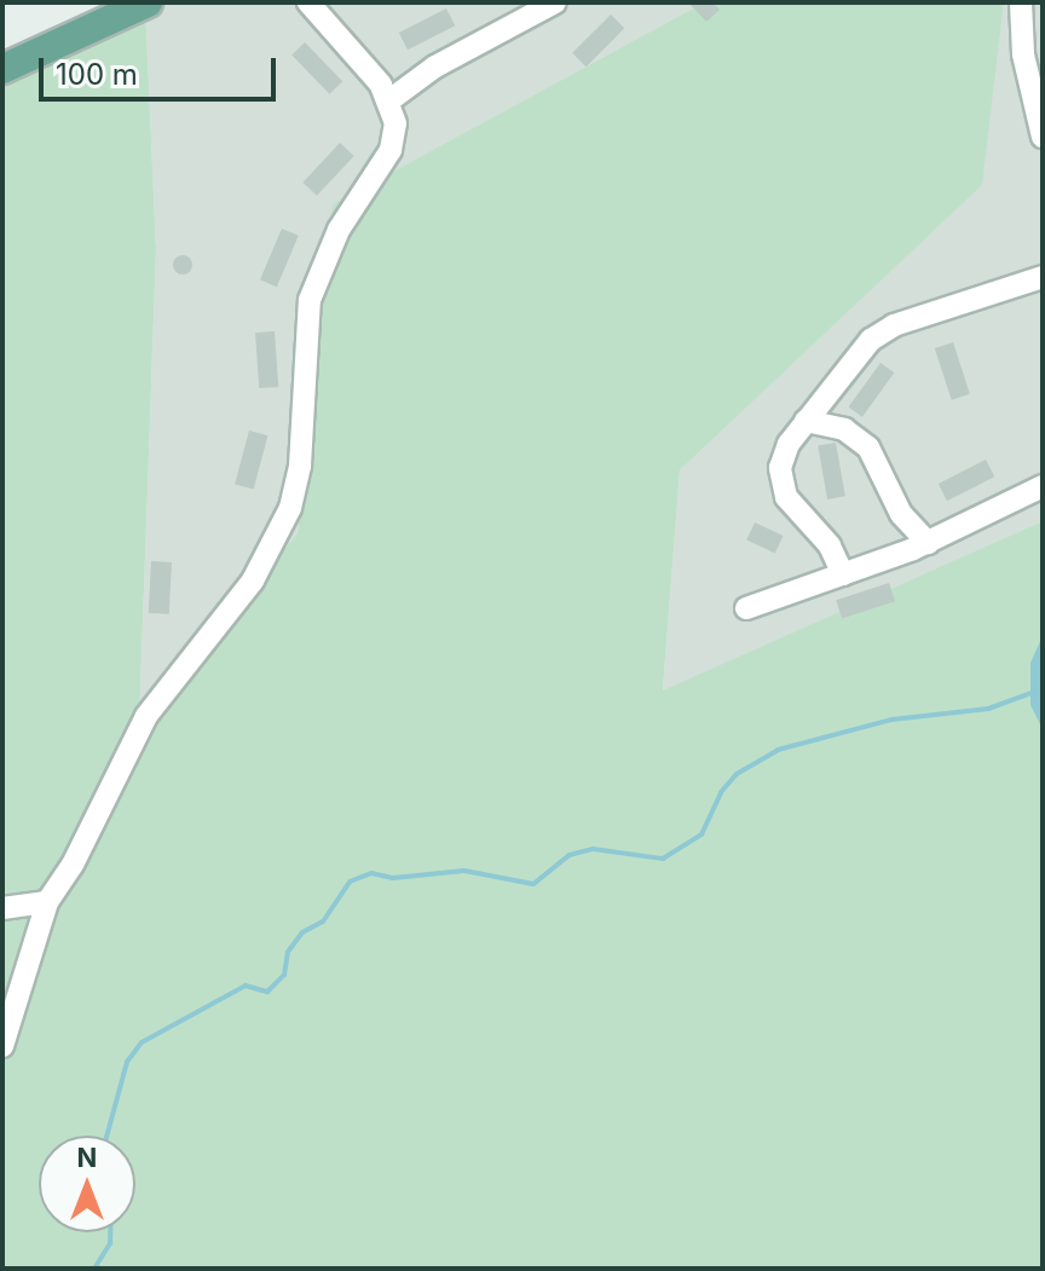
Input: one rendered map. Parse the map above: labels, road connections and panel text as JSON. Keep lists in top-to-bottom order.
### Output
{
  "scale_bar": "100 m",
  "north": "top"
}
